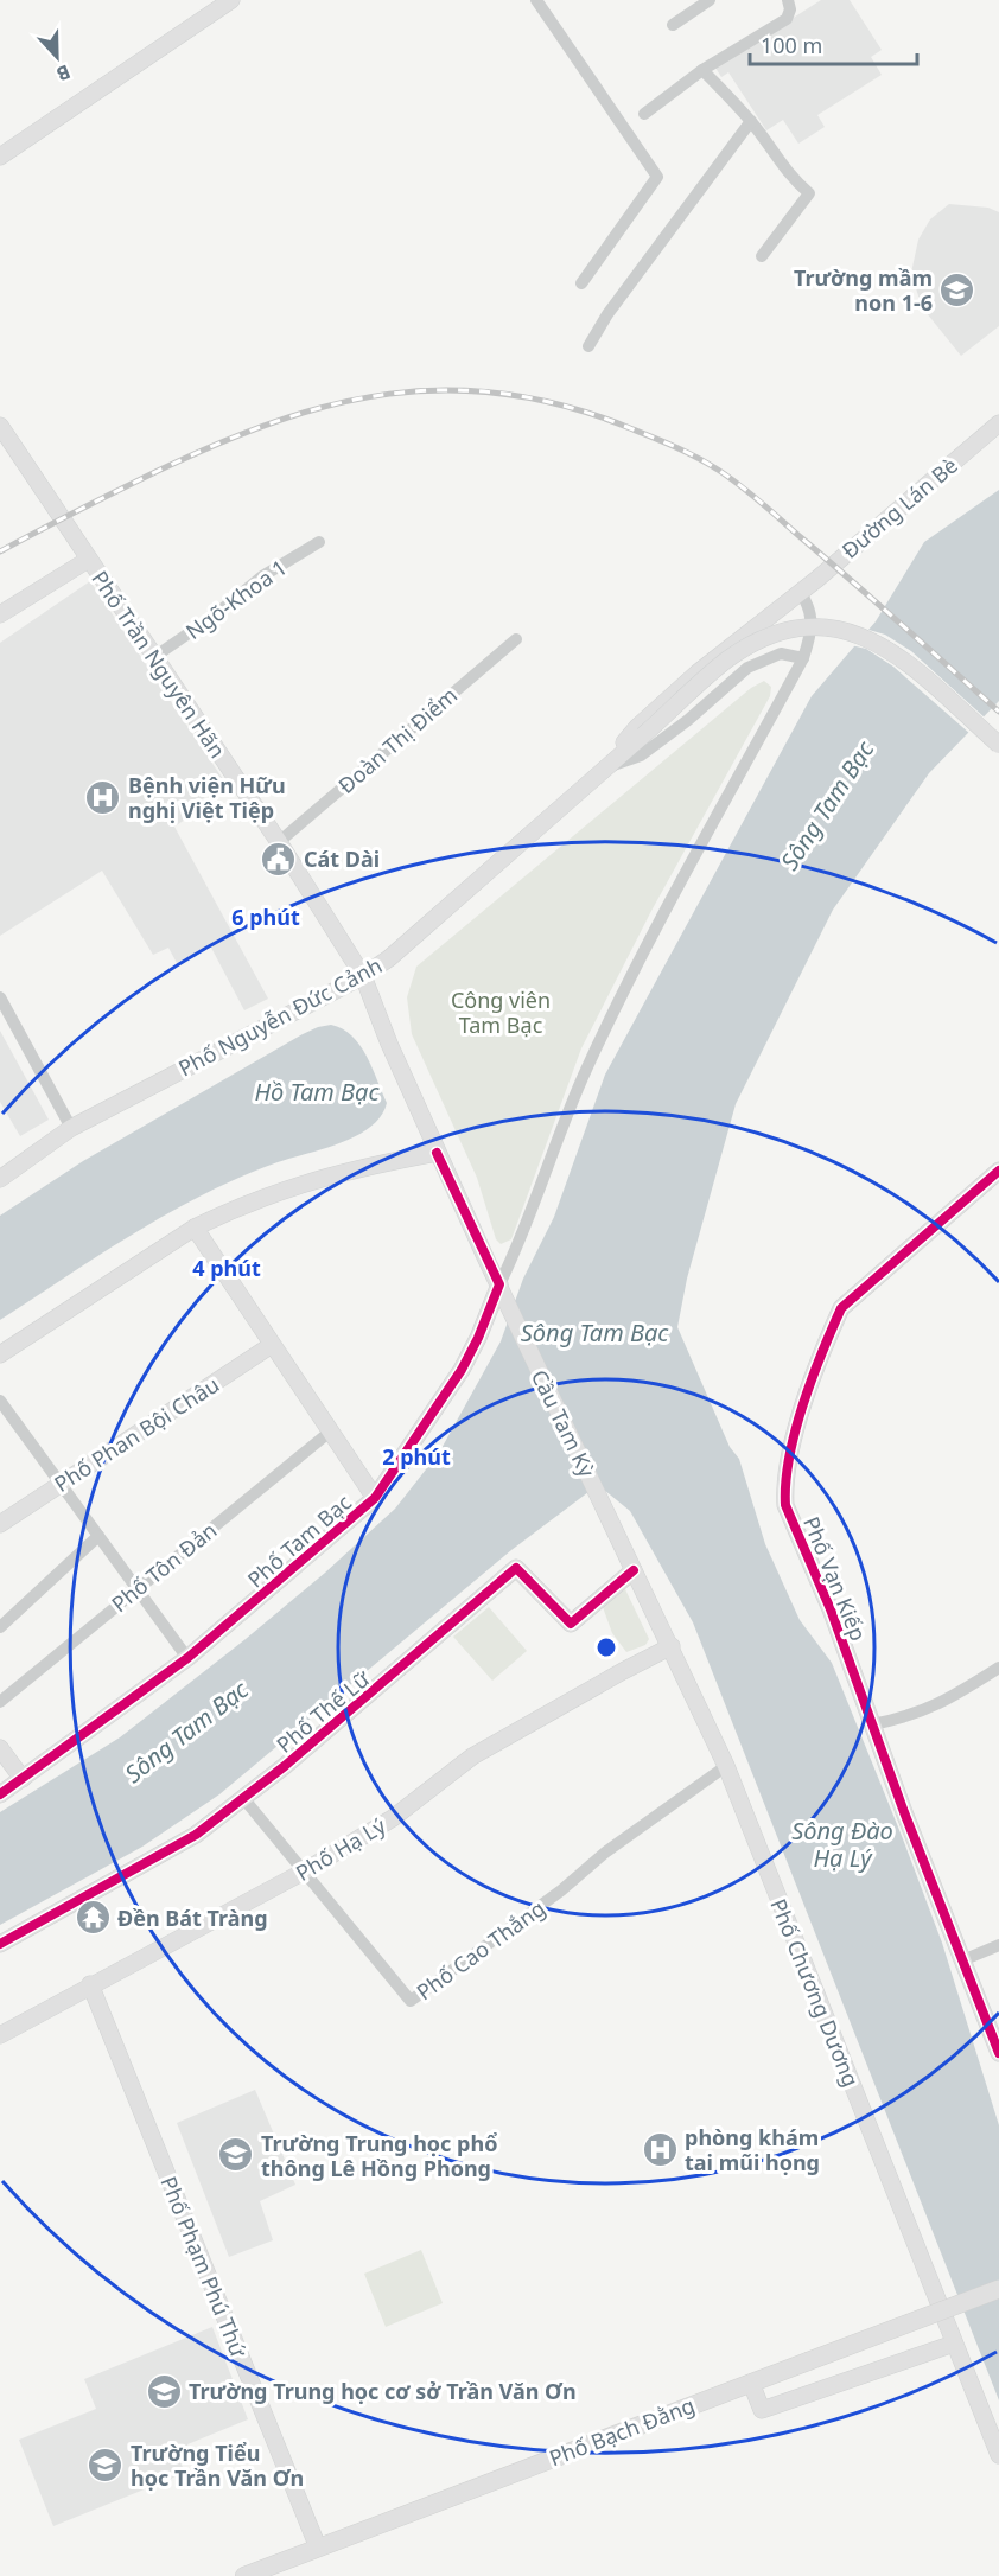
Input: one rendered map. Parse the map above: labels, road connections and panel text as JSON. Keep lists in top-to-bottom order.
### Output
{
  "streets": {
    "main road": [
      "Đường Lán Bè",
      "Phố Trần Nguyên Hãn",
      "Phố Nguyễn Đức Cảnh",
      "Cầu Tam Kỳ",
      "Phố Phan Bội Châu",
      "Phố Tam Bạc",
      "Phố Vạn Kiếp",
      "Phố Thế Lữ",
      "Phố Hạ Lý",
      "Phố Chương Dương",
      "Phố Phạm Phú Thứ",
      "Phố Bạch Đằng"
    ],
    "street": [
      "Ngõ-Khoa 1",
      "Đoàn Thị Điểm",
      "Phố Tôn Đản",
      "Phố Cao Thắng"
    ]
  },
  "crossings": [
    ["Đường Lán Bè", "Phố Nguyễn Đức Cảnh"],
    ["Ngõ-Khoa 1", "Phố Trần Nguyên Hãn"],
    ["Phố Trần Nguyên Hãn", "Đoàn Thị Điểm"],
    ["Phố Trần Nguyên Hãn", "Phố Nguyễn Đức Cảnh"],
    ["Cầu Tam Kỳ", "Phố Tam Bạc"],
    ["Cầu Tam Kỳ", "Phố Chương Dương"],
    ["Phố Thế Lữ", "Phố Cao Thắng"],
    ["Phố Thế Lữ", "Phố Chương Dương"],
    ["Phố Hạ Lý", "Phố Cao Thắng"],
    ["Phố Hạ Lý", "Phố Chương Dương"],
    ["Phố Hạ Lý", "Phố Phạm Phú Thứ"],
    ["Phố Cao Thắng", "Phố Chương Dương"],
    ["Phố Phạm Phú Thứ", "Phố Bạch Đằng"]
  ],
  "water": ["Sông Tam Bạc", "Hồ Tam Bạc", "Sông Đào Hạ Lý"],
  "parks": ["Công viên Tam Bạc"],
  "places": {
    "school or university": [
      "Trường mầm non 1-6",
      "Trường Trung học phổ thông Lê Hồng Phong",
      "Trường Trung học cơ sở Trần Văn Ơn",
      "Trường Tiểu học Trần Văn Ơn"
    ],
    "hospital": ["Bệnh viện Hữu nghị Việt Tiệp", "phòng khám tai mũi họng"],
    "public building": ["Cát Dài"],
    "temple": ["Đền Bát Tràng"]
  },
  "scale_bar": "100 m",
  "north": "bottom",
  "rings": ["6 phút", "4 phút", "2 phút"]
}
